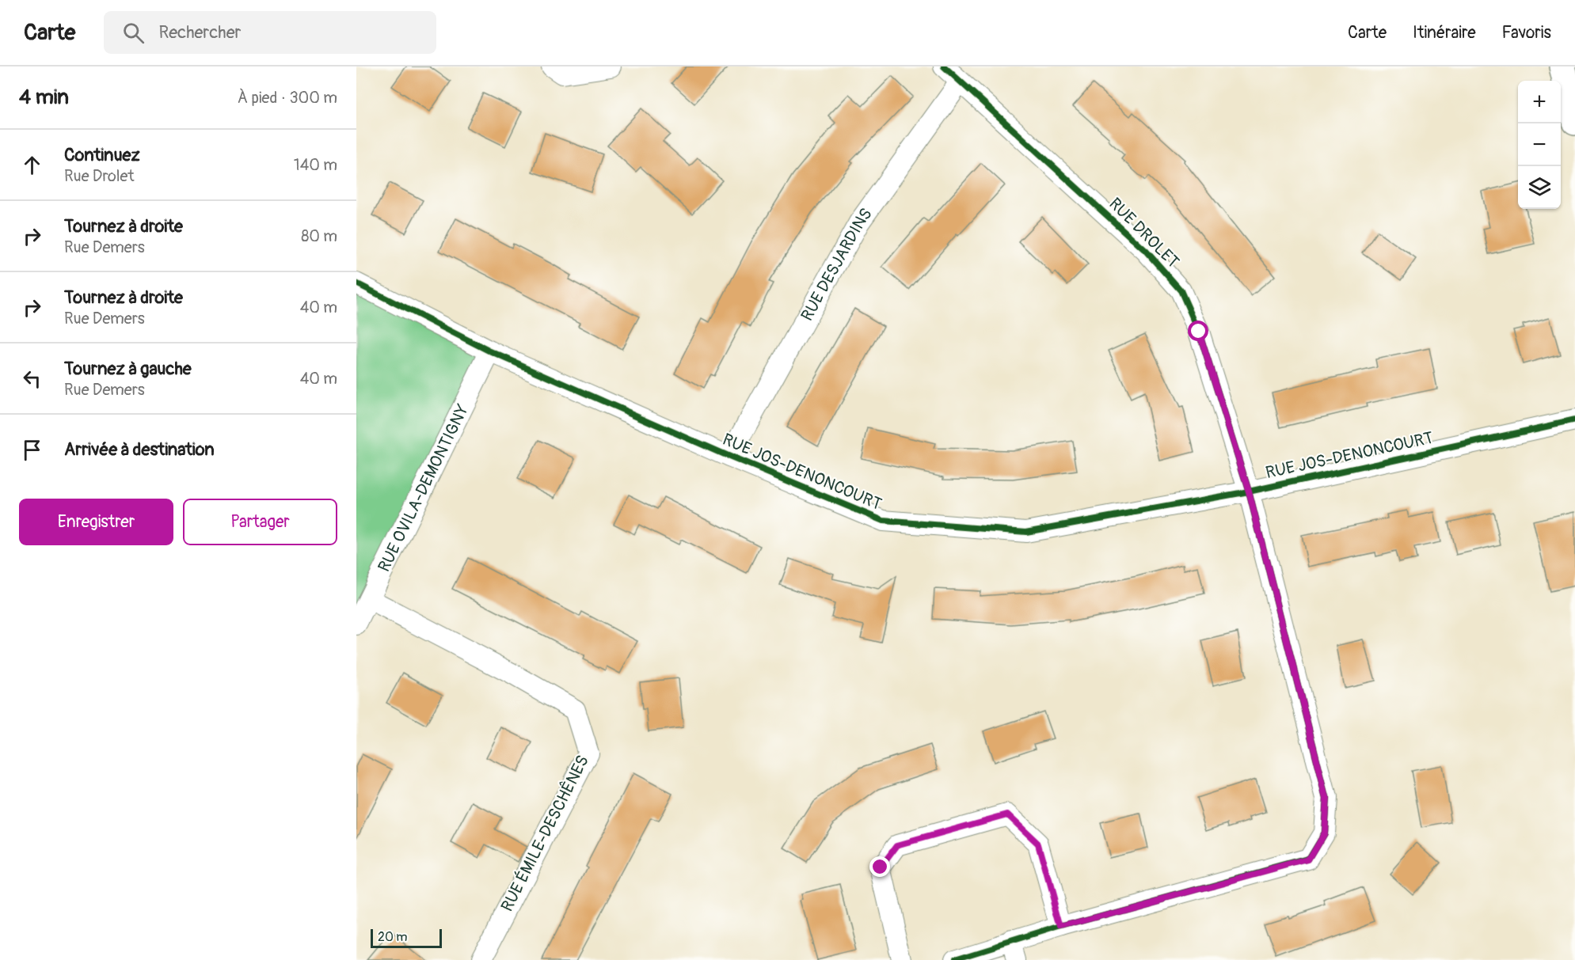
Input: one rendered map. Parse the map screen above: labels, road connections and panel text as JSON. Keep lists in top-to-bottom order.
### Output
{
  "streets": {
    "street": [
      "RUE DROLET",
      "RUE DESJARDINS",
      "RUE JOS-DENONCOURT",
      "RUE OVILA-DEMONTIGNY",
      "RUE ÉMILE-DESCHÊNES"
    ]
  },
  "crossings": [
    ["RUE DROLET", "RUE DESJARDINS"],
    ["RUE DROLET", "RUE JOS-DENONCOURT"],
    ["RUE DESJARDINS", "RUE JOS-DENONCOURT"],
    ["RUE JOS-DENONCOURT", "RUE OVILA-DEMONTIGNY"],
    ["RUE OVILA-DEMONTIGNY", "RUE ÉMILE-DESCHÊNES"]
  ],
  "scale_bar": "20 m",
  "page": {
    "header": "Carte",
    "search": "Rechercher",
    "nav": ["Carte", "Itinéraire", "Favoris"],
    "heading": ["4 min", "À pied · 300 m"],
    "map_buttons": ["+", "−"],
    "list": [
      ["Continuez", "Rue Drolet", "140 m"],
      ["Tournez à droite", "Rue Demers", "80 m"],
      ["Tournez à droite", "Rue Demers", "40 m"],
      ["Tournez à gauche", "Rue Demers", "40 m"],
      "Arrivée à destination"
    ],
    "buttons": ["Enregistrer", "Partager"],
    "scale": "20 m"
  }
}
